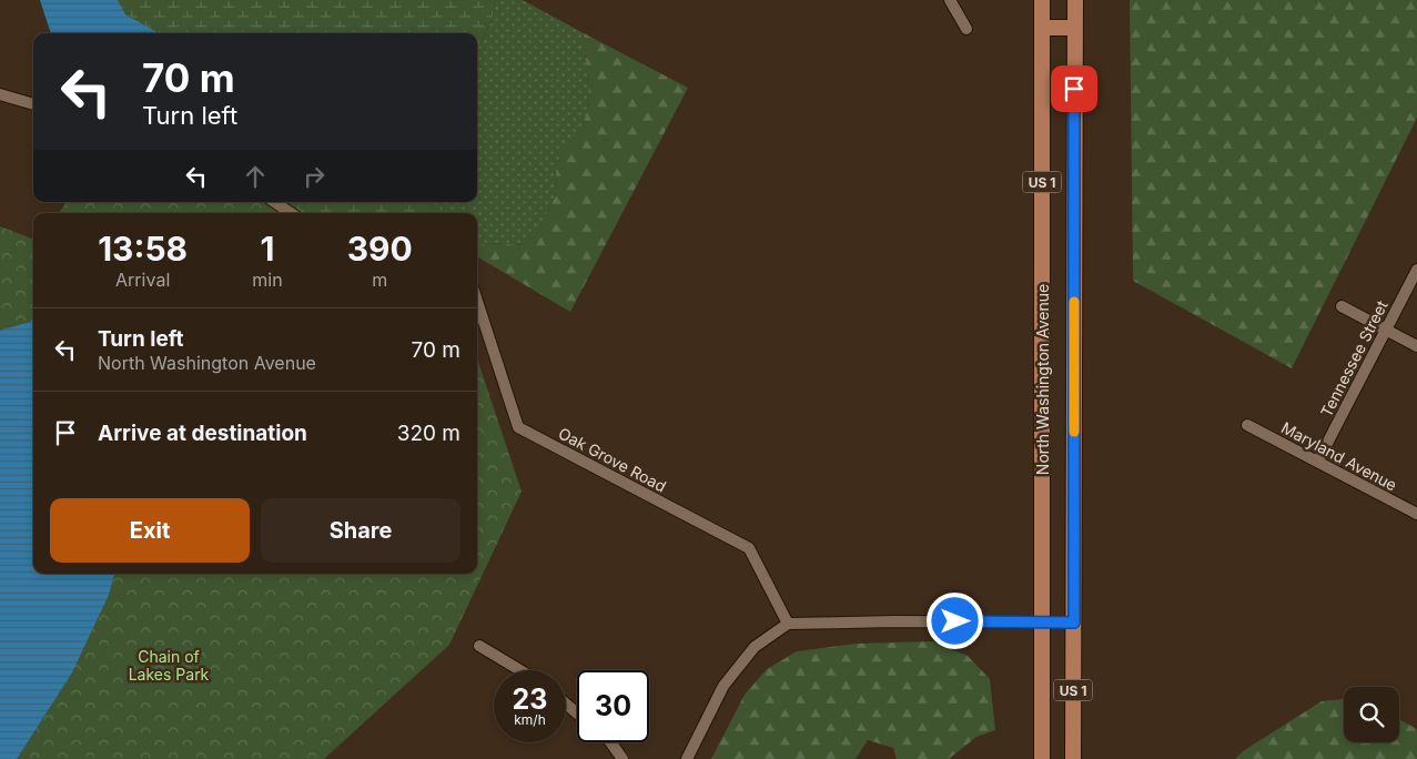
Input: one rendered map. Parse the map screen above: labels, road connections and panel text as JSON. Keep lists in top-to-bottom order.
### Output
{
  "streets": {
    "main road": ["US 1", "North Washington Avenue"],
    "street": ["Tennessee Street", "Maryland Avenue", "Oak Grove Road"]
  },
  "crossings": [
    ["Tennessee Street", "Maryland Avenue"]
  ],
  "parks": ["Chain of Lakes Park"],
  "page": {
    "turn": ["70 m", "Turn left"],
    "eta": [
      "13:58",
      "Arrival",
      "1",
      "min",
      "390",
      "m"
    ],
    "list": [
      {
        "name": "Turn left",
        "note": "North Washington Avenue",
        "value": "70 m"
      },
      {
        "name": "Arrive at destination",
        "value": "320 m"
      }
    ],
    "buttons": ["Exit", "Share"],
    "speed": "23 km/h",
    "limit": "30"
  }
}
